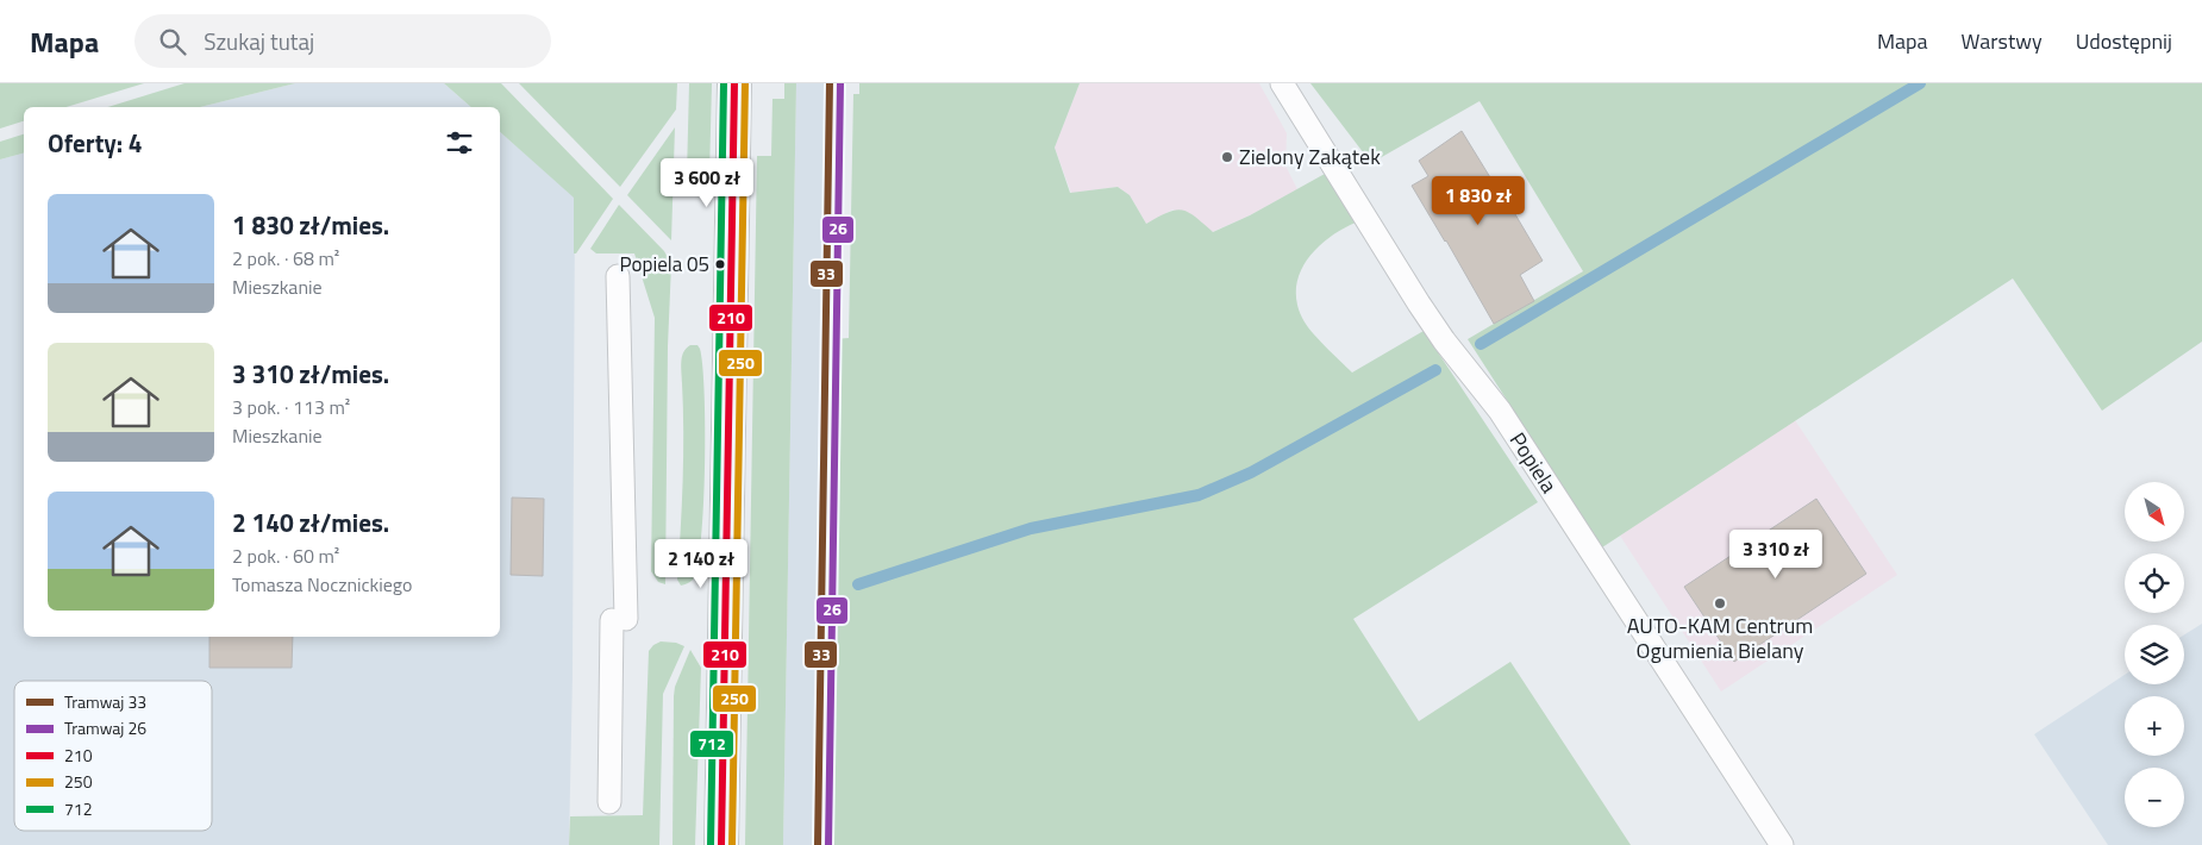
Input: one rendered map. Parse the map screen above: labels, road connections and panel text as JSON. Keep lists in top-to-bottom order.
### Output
{
  "streets": {
    "lane": ["Popiela"]
  },
  "places": ["Zielony Zakątek", "Popiela 05", "AUTO-KAM Centrum Ogumienia Bielany"],
  "lines": [
    "tram line 33",
    "tram line 26",
    "transit line 210",
    "transit line 250",
    "transit line 712"
  ],
  "legend": [
    "Tramwaj 33",
    "Tramwaj 26",
    "210",
    "250",
    "712"
  ],
  "north": "bottom right",
  "page": {
    "header": "Mapa",
    "search": "Szukaj tutaj",
    "nav": ["Mapa", "Warstwy", "Udostępnij"],
    "heading": "Oferty: 4",
    "price": [
      "3 600 zł",
      "1 830 zł",
      "3 310 zł",
      "2 140 zł"
    ],
    "list": [
      {
        "name": "1 830 zł/mies.",
        "note": "2 pok. · 68 m² · Mieszkanie"
      },
      {
        "name": "3 310 zł/mies.",
        "note": "3 pok. · 113 m² · Mieszkanie"
      },
      {
        "name": "2 140 zł/mies.",
        "note": "2 pok. · 60 m² · Tomasza Nocznickiego"
      }
    ],
    "map_buttons": ["+", "−"]
  }
}
